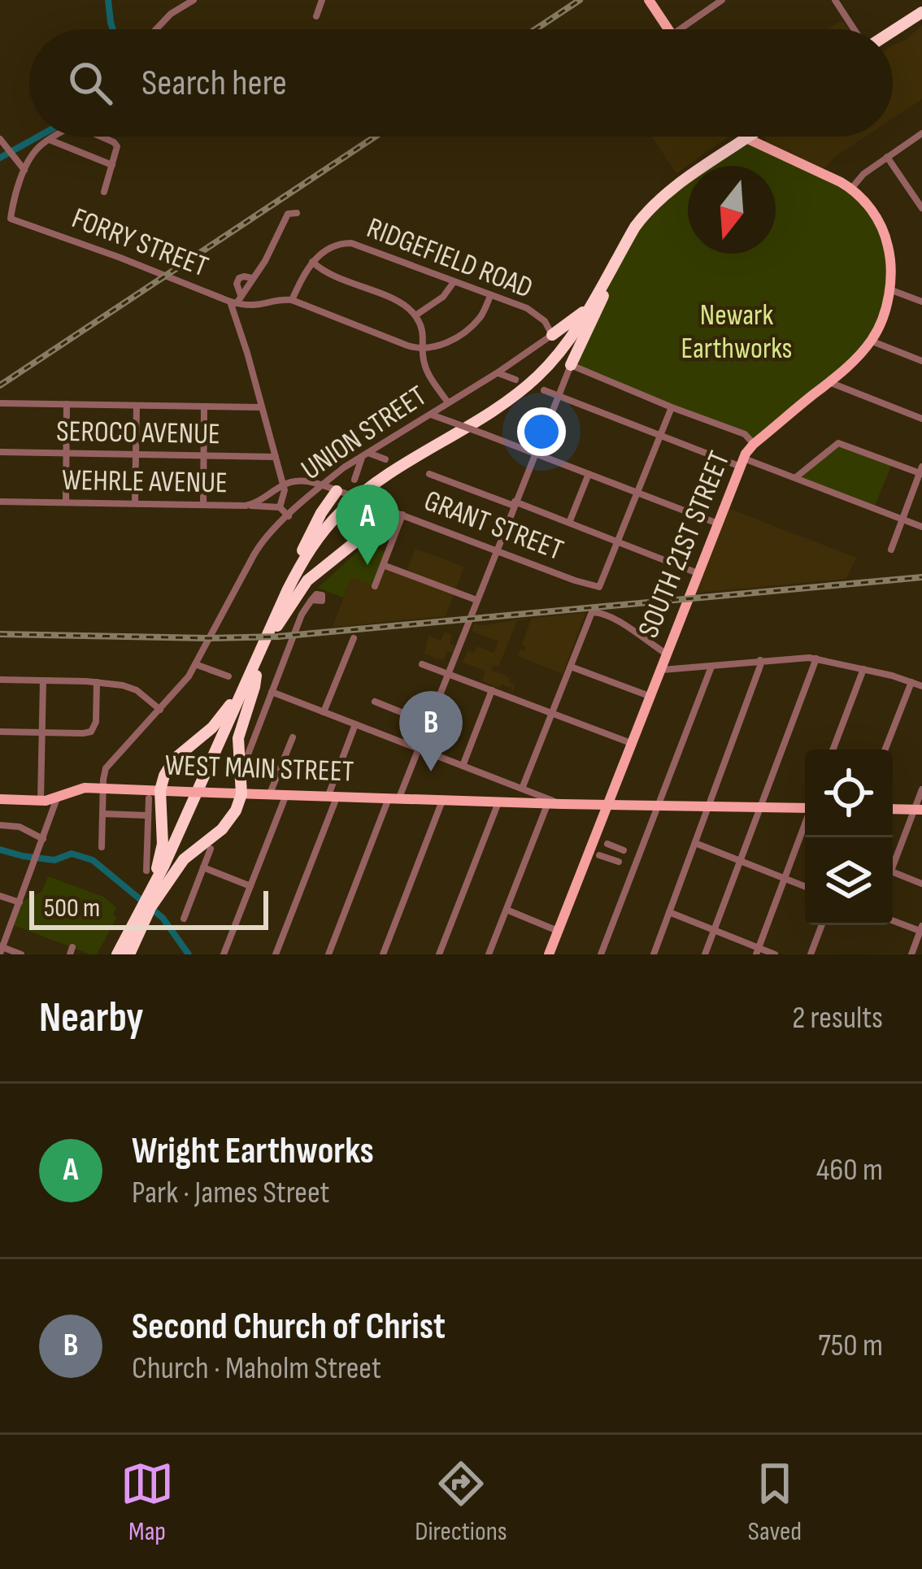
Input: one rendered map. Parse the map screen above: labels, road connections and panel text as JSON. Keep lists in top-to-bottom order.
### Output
{
  "streets": {
    "main road": ["SOUTH 21ST STREET", "WEST MAIN STREET"],
    "street": [
      "FORRY STREET",
      "RIDGEFIELD ROAD",
      "SEROCO AVENUE",
      "UNION STREET",
      "WEHRLE AVENUE",
      "GRANT STREET"
    ]
  },
  "crossings": [
    ["FORRY STREET", "SEROCO AVENUE"],
    ["FORRY STREET", "WEHRLE AVENUE"],
    ["RIDGEFIELD ROAD", "UNION STREET"],
    ["UNION STREET", "GRANT STREET"],
    ["UNION STREET", "WEST MAIN STREET"],
    ["SOUTH 21ST STREET", "WEST MAIN STREET"]
  ],
  "parks": ["Newark Earthworks"],
  "scale_bar": "500 m",
  "north": "bottom",
  "page": {
    "search": "Search here",
    "pins": ["A", "B"],
    "scale": "500 m",
    "heading": ["Nearby", "2 results"],
    "list": [
      {
        "mark": "A",
        "name": "Wright Earthworks",
        "note": "Park · James Street",
        "value": "460 m"
      },
      {
        "mark": "B",
        "name": "Second Church of Christ",
        "note": "Church · Maholm Street",
        "value": "750 m"
      }
    ],
    "nav": ["Map", "Directions", "Saved"]
  }
}
